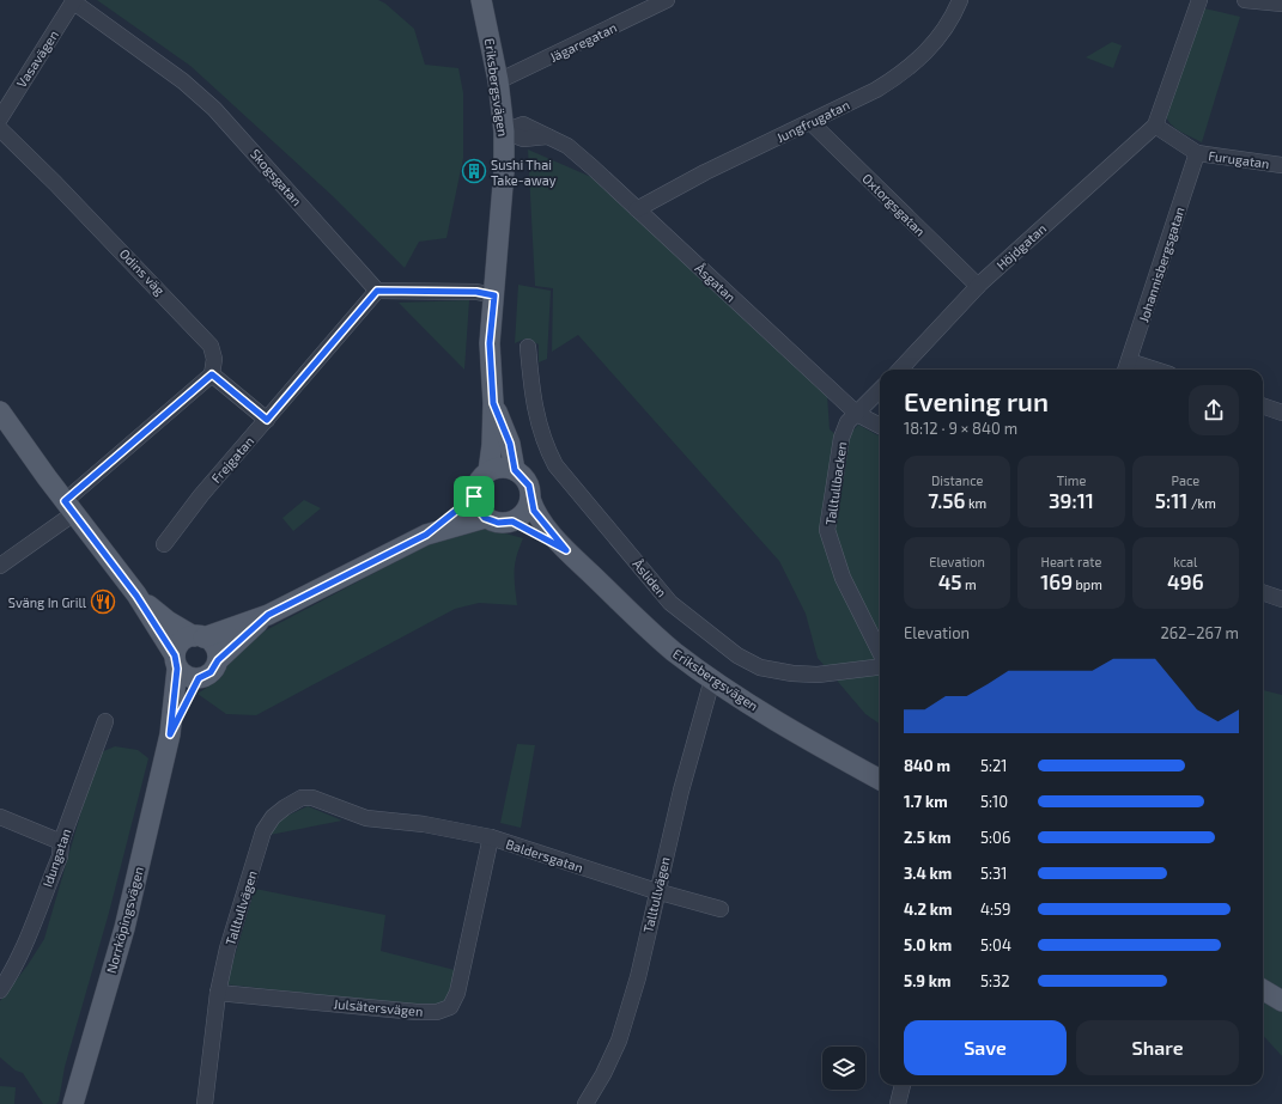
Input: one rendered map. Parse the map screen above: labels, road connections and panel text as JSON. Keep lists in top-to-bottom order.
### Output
{
  "streets": {
    "main road": ["Eriksbergsvägen", "Norrköpingsvägen"],
    "street": [
      "Jägaregatan",
      "Vasavägen",
      "Jungfrugatan",
      "Furugatan",
      "Skogsgatan",
      "Oxtorgsgatan",
      "Höjdgatan",
      "Johannisbergsgatan",
      "Odins väg",
      "Åsgatan",
      "Frejgatan",
      "Talltullbacken",
      "Åsliden",
      "Baldersgatan",
      "Idungatan",
      "Talltullvägen",
      "Julsätersvägen"
    ]
  },
  "crossings": [
    ["Jägaregatan", "Eriksbergsvägen"],
    ["Vasavägen", "Skogsgatan"],
    ["Eriksbergsvägen", "Åsgatan"],
    ["Eriksbergsvägen", "Talltullvägen"],
    ["Jungfrugatan", "Oxtorgsgatan"],
    ["Jungfrugatan", "Åsgatan"],
    ["Furugatan", "Johannisbergsgatan"],
    ["Skogsgatan", "Frejgatan"],
    ["Oxtorgsgatan", "Höjdgatan"],
    ["Åsgatan", "Talltullbacken"],
    ["Baldersgatan", "Talltullvägen"],
    ["Baldersgatan", "Julsätersvägen"],
    ["Talltullvägen", "Julsätersvägen"]
  ],
  "places": {
    "building": ["Sushi Thai Take-away"],
    "restaurant": ["Sväng In Grill"]
  },
  "page": {
    "heading": ["Evening run", "18:12 · 9 × 840 m"],
    "stats": [
      ["Distance", "7.56 km"],
      ["Time", "39:11"],
      ["Pace", "5:11 /km"],
      ["Elevation", "45 m"],
      ["Heart rate", "169 bpm"],
      ["kcal", "496"]
    ],
    "chart": ["Elevation", "262–267 m"],
    "list": [
      {
        "name": "840 m",
        "note": "5:21"
      },
      {
        "name": "1.7 km",
        "note": "5:10"
      },
      {
        "name": "2.5 km",
        "note": "5:06"
      },
      {
        "name": "3.4 km",
        "note": "5:31"
      },
      {
        "name": "4.2 km",
        "note": "4:59"
      },
      {
        "name": "5.0 km",
        "note": "5:04"
      },
      {
        "name": "5.9 km",
        "note": "5:32"
      }
    ],
    "buttons": ["Save", "Share"]
  }
}
